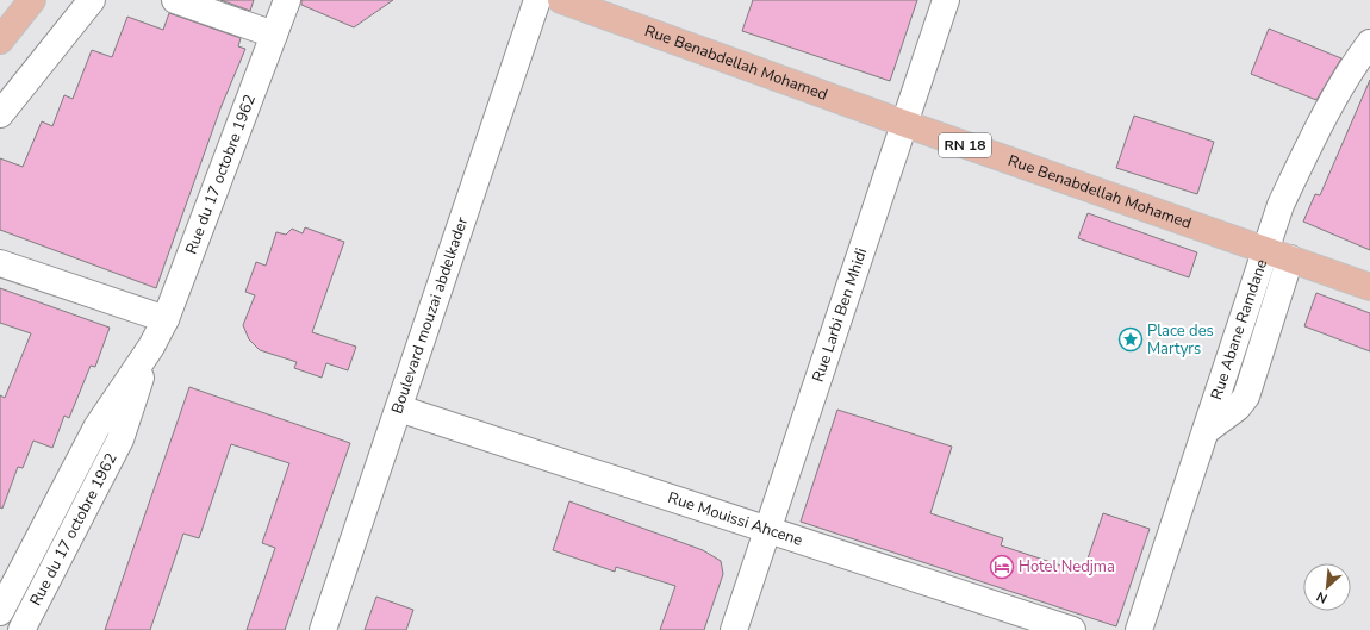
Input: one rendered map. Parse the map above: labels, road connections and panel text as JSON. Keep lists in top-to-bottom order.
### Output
{
  "streets": {
    "main road": ["Rue Benabdellah Mohamed", "RN 18"],
    "street": [
      "Rue du 17 octobre 1962",
      "Rue Larbi Ben Mhidi",
      "Boulevard mouzai abdelkader",
      "Rue Abane Ramdane",
      "Rue Mouissi Ahcene"
    ]
  },
  "crossings": [
    ["Rue Benabdellah Mohamed", "Rue Larbi Ben Mhidi"],
    ["Rue Benabdellah Mohamed", "Rue Abane Ramdane"],
    ["Rue Larbi Ben Mhidi", "Rue Mouissi Ahcene"],
    ["Boulevard mouzai abdelkader", "Rue Mouissi Ahcene"]
  ],
  "places": {
    "place": ["Place des Martyrs"],
    "hotel": ["Hotel Nedjma"]
  },
  "north": "bottom left"
}
